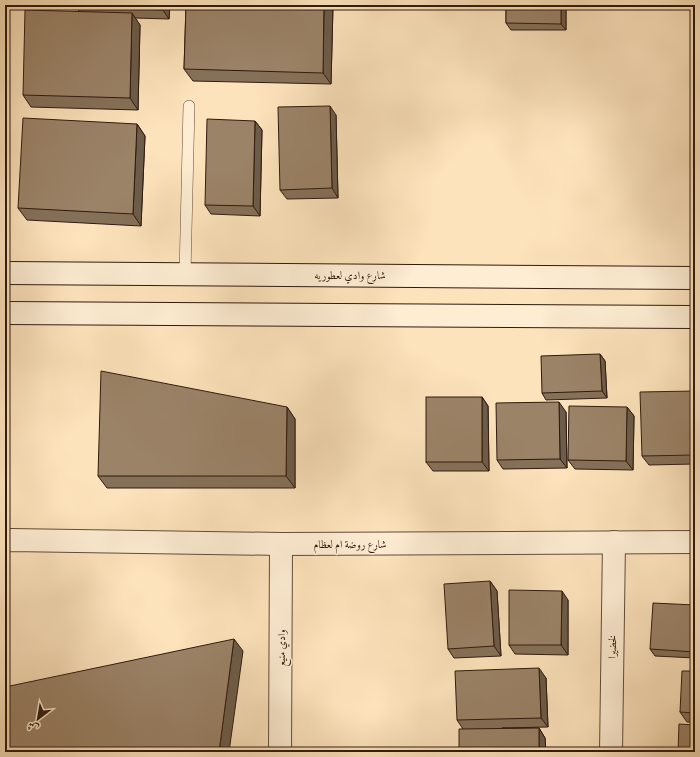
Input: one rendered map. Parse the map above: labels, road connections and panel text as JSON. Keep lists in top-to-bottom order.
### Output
{
  "streets": {
    "street": [
      "شارع وادي لعطوريه",
      "شارع روضة ام لعظام",
      "لخضيرا",
      "وادي منيع"
    ]
  },
  "crossings": [
    ["شارع روضة ام لعظام", "لخضيرا"],
    ["شارع روضة ام لعظام", "وادي منيع"]
  ],
  "north": "bottom left"
}
